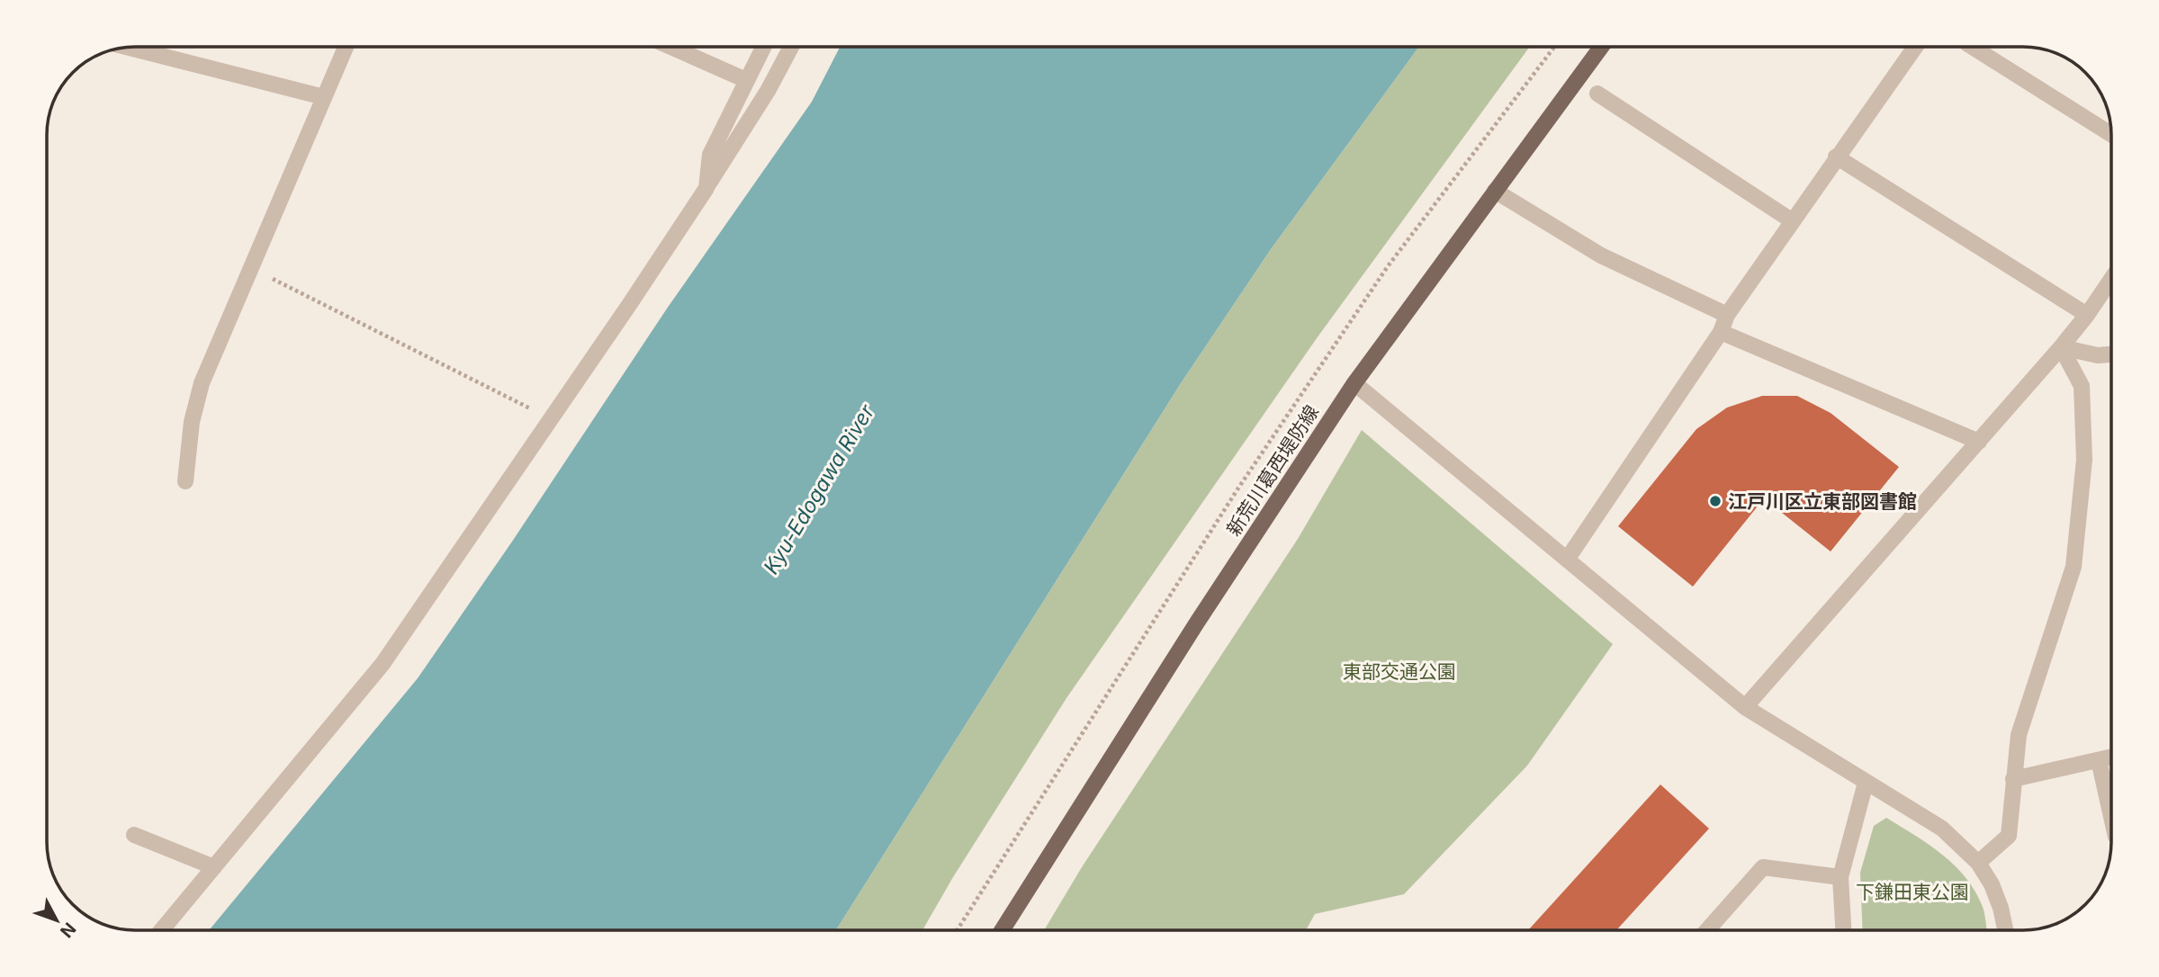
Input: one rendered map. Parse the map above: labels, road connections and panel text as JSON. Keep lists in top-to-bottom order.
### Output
{
  "streets": {
    "main road": ["新荒川葛西堤防線"]
  },
  "water": ["Kyu-Edogawa River"],
  "parks": ["東部交通公園", "下鎌田東公園"],
  "places": ["江戸川区立東部図書館"],
  "north": "bottom right"
}
